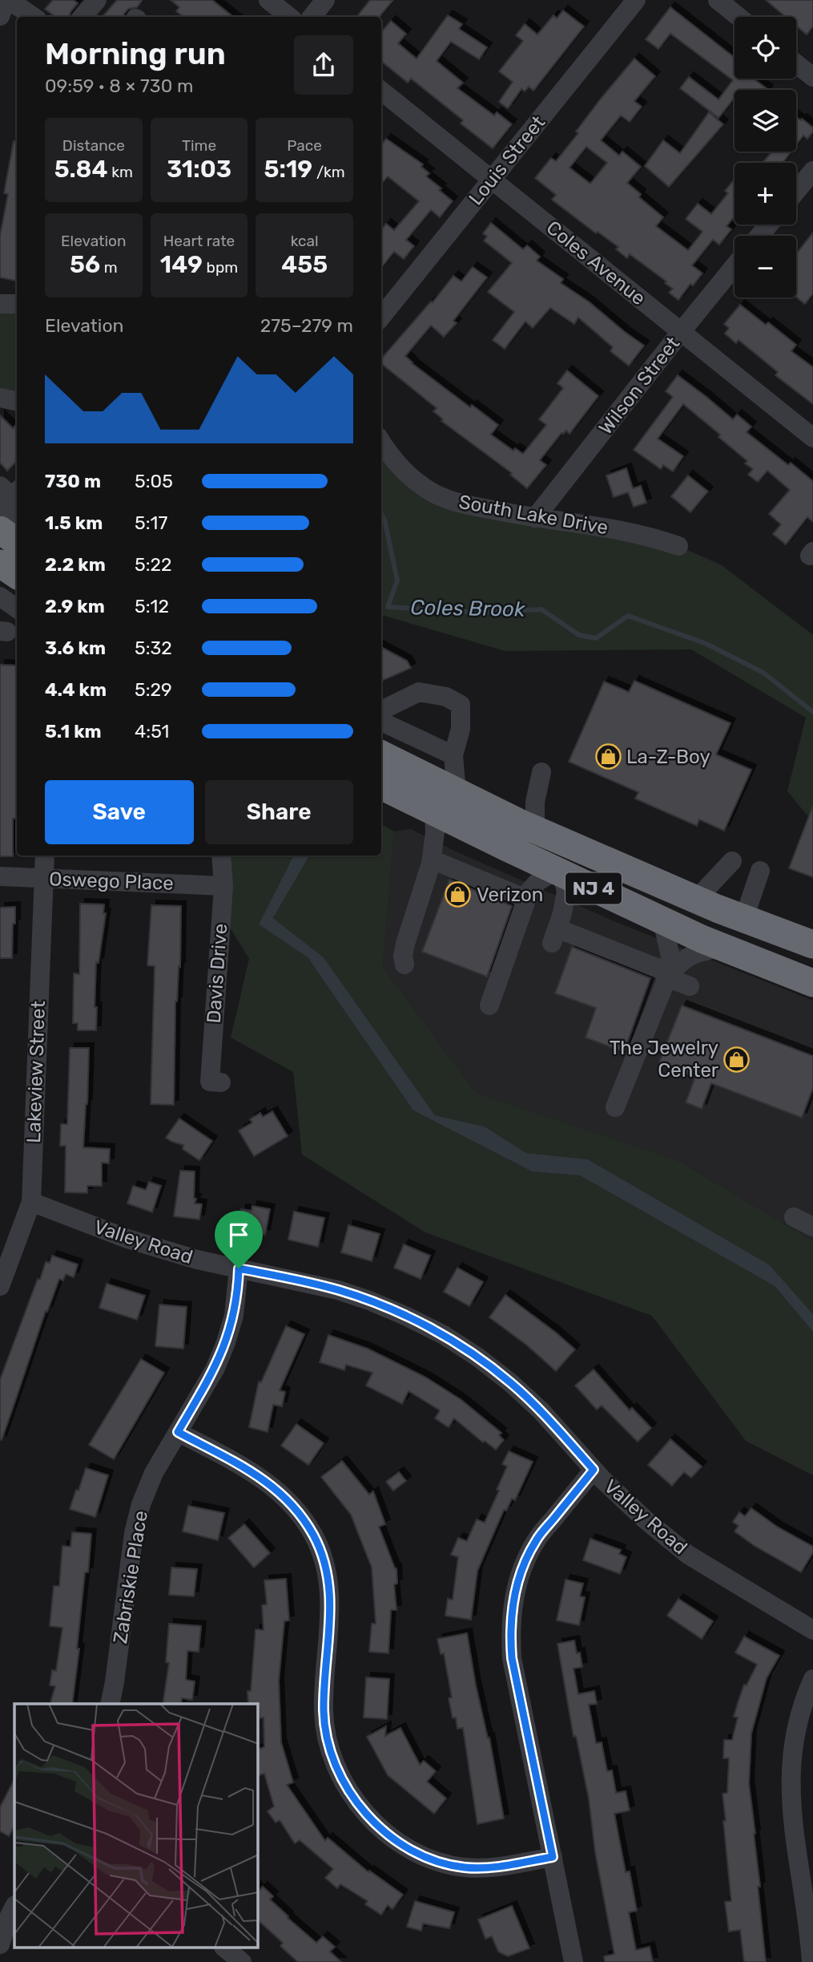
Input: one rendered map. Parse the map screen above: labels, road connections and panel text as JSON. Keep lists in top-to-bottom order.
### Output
{
  "streets": {
    "highway": ["NJ 4"],
    "street": [
      "Louis Street",
      "Coles Avenue",
      "Wilson Street",
      "South Lake Drive",
      "Oswego Place",
      "Davis Drive",
      "Lakeview Street",
      "Valley Road",
      "Zabriskie Place"
    ]
  },
  "crossings": [
    ["Louis Street", "Coles Avenue"],
    ["Coles Avenue", "Wilson Street"],
    ["Wilson Street", "South Lake Drive"],
    ["Oswego Place", "Davis Drive"],
    ["Oswego Place", "Lakeview Street"],
    ["Lakeview Street", "Valley Road"],
    ["Valley Road", "Zabriskie Place"]
  ],
  "water": ["Coles Brook"],
  "places": {
    "shop": ["La-Z-Boy", "Verizon", "The Jewelry Center"]
  },
  "page": {
    "map_buttons": ["+", "−"],
    "heading": ["Morning run", "09:59 · 8 × 730 m"],
    "stats": [
      ["Distance", "5.84 km"],
      ["Time", "31:03"],
      ["Pace", "5:19 /km"],
      ["Elevation", "56 m"],
      ["Heart rate", "149 bpm"],
      ["kcal", "455"]
    ],
    "chart": ["Elevation", "275–279 m"],
    "list": [
      {
        "name": "730 m",
        "note": "5:05"
      },
      {
        "name": "1.5 km",
        "note": "5:17"
      },
      {
        "name": "2.2 km",
        "note": "5:22"
      },
      {
        "name": "2.9 km",
        "note": "5:12"
      },
      {
        "name": "3.6 km",
        "note": "5:32"
      },
      {
        "name": "4.4 km",
        "note": "5:29"
      },
      {
        "name": "5.1 km",
        "note": "4:51"
      }
    ],
    "buttons": ["Save", "Share"]
  }
}
